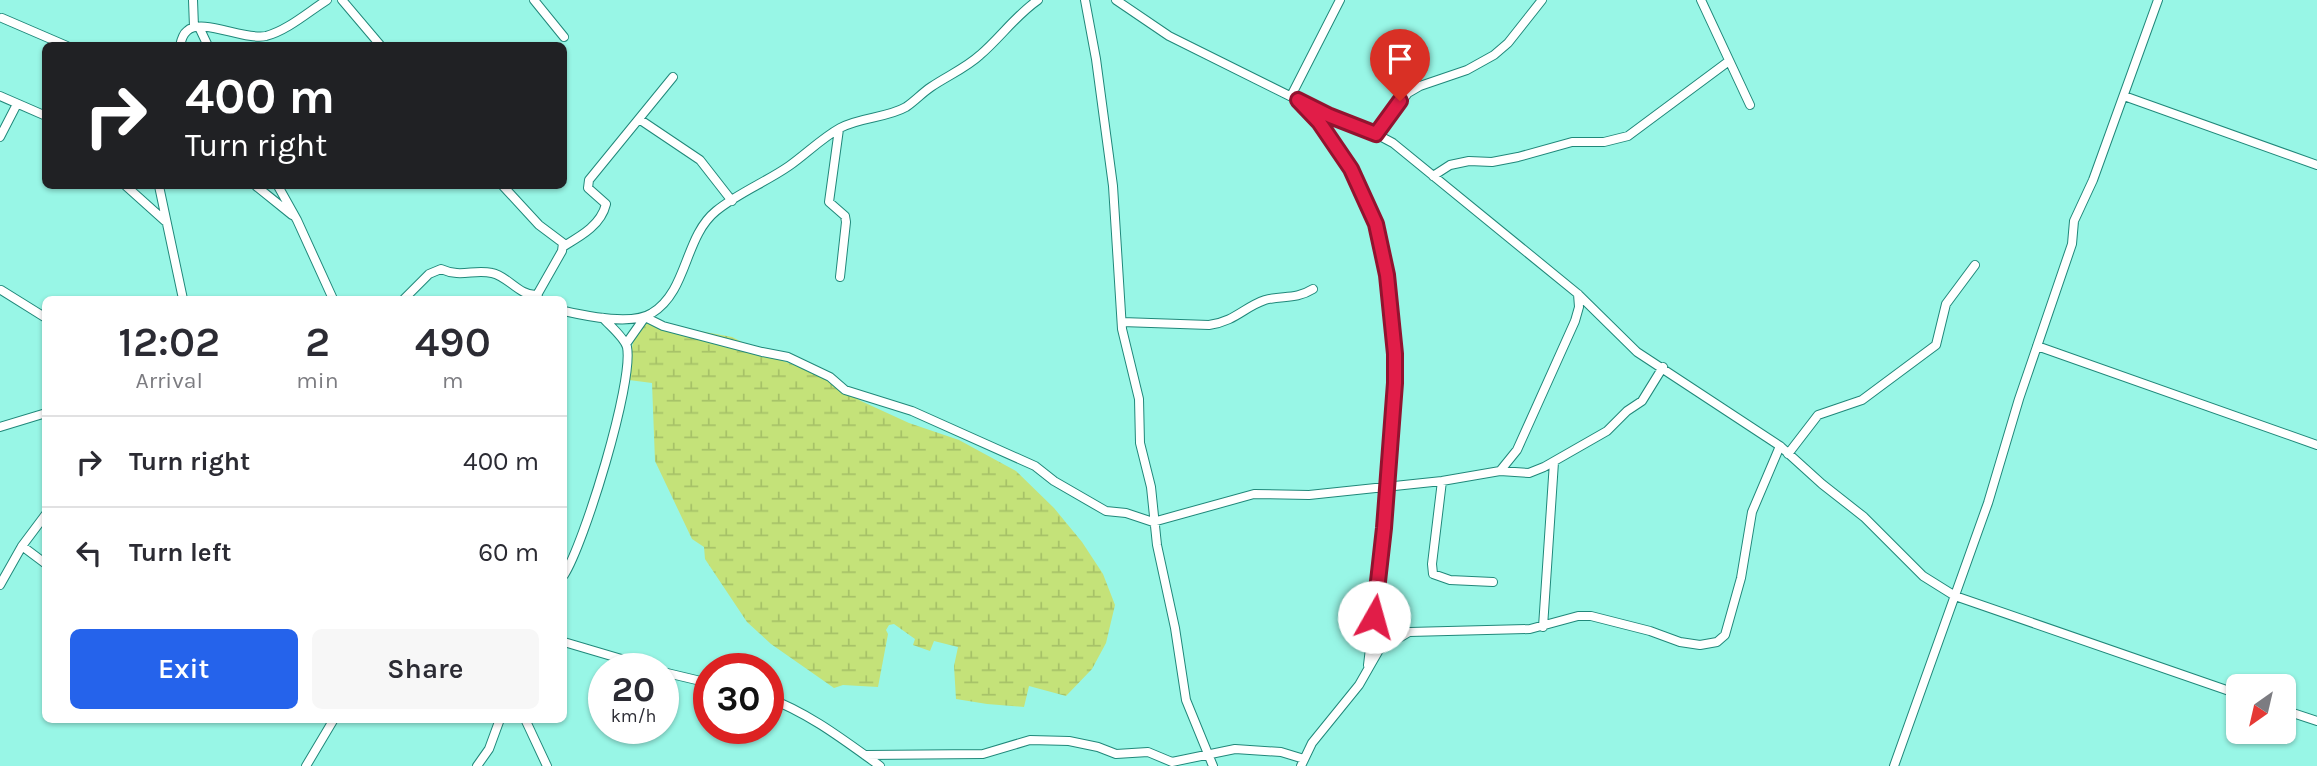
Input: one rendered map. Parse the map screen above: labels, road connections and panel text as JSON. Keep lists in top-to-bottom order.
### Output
{
  "north": "bottom left",
  "page": {
    "turn": ["400 m", "Turn right"],
    "eta": [
      "12:02",
      "Arrival",
      "2",
      "min",
      "490",
      "m"
    ],
    "list": [
      {
        "name": "Turn right",
        "value": "400 m"
      },
      {
        "name": "Turn left",
        "value": "60 m"
      }
    ],
    "buttons": ["Exit", "Share"],
    "speed": "20 km/h",
    "limit": "30"
  }
}
